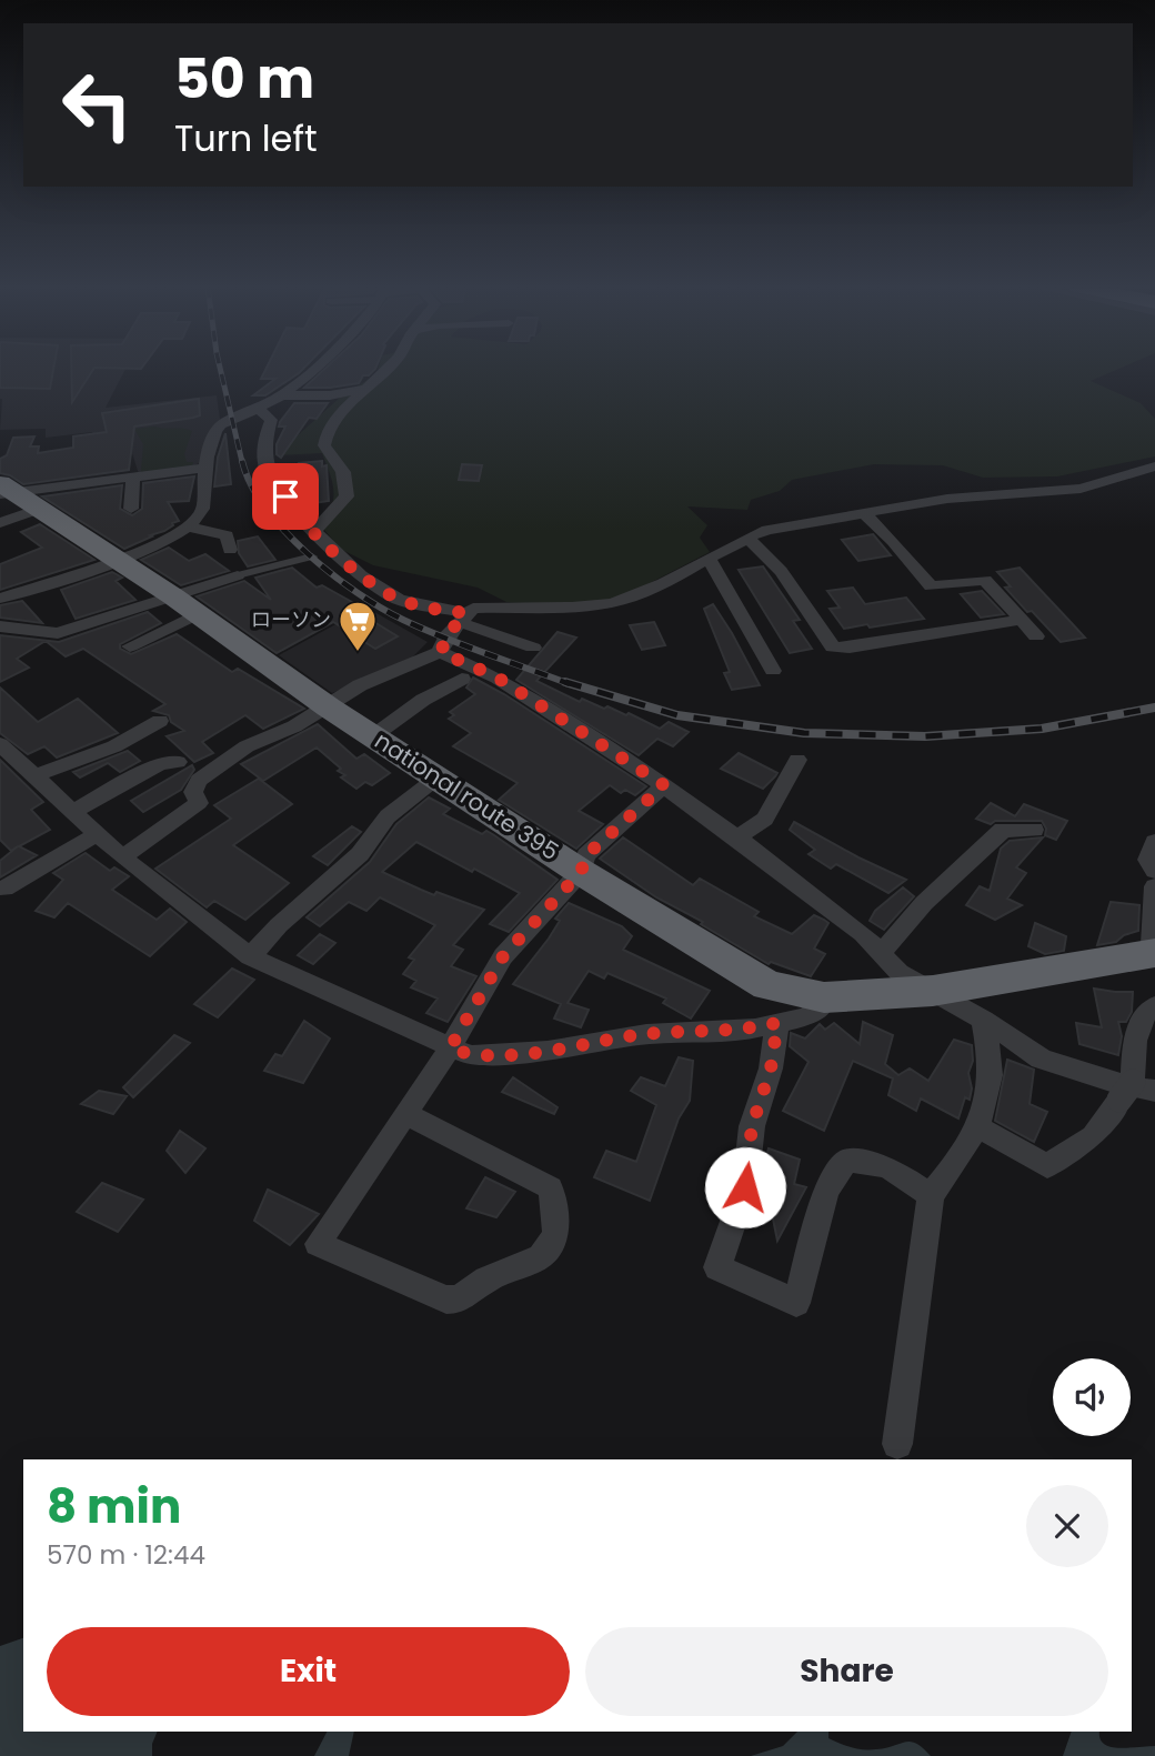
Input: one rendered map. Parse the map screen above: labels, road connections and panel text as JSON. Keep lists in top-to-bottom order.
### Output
{
  "streets": {
    "highway": ["national route 395"]
  },
  "places": {
    "supermarket": ["ローソン"]
  },
  "page": {
    "turn": ["50 m", "Turn left"],
    "heading": ["8 min", "570 m · 12:44"],
    "buttons": ["Exit", "Share"]
  }
}
